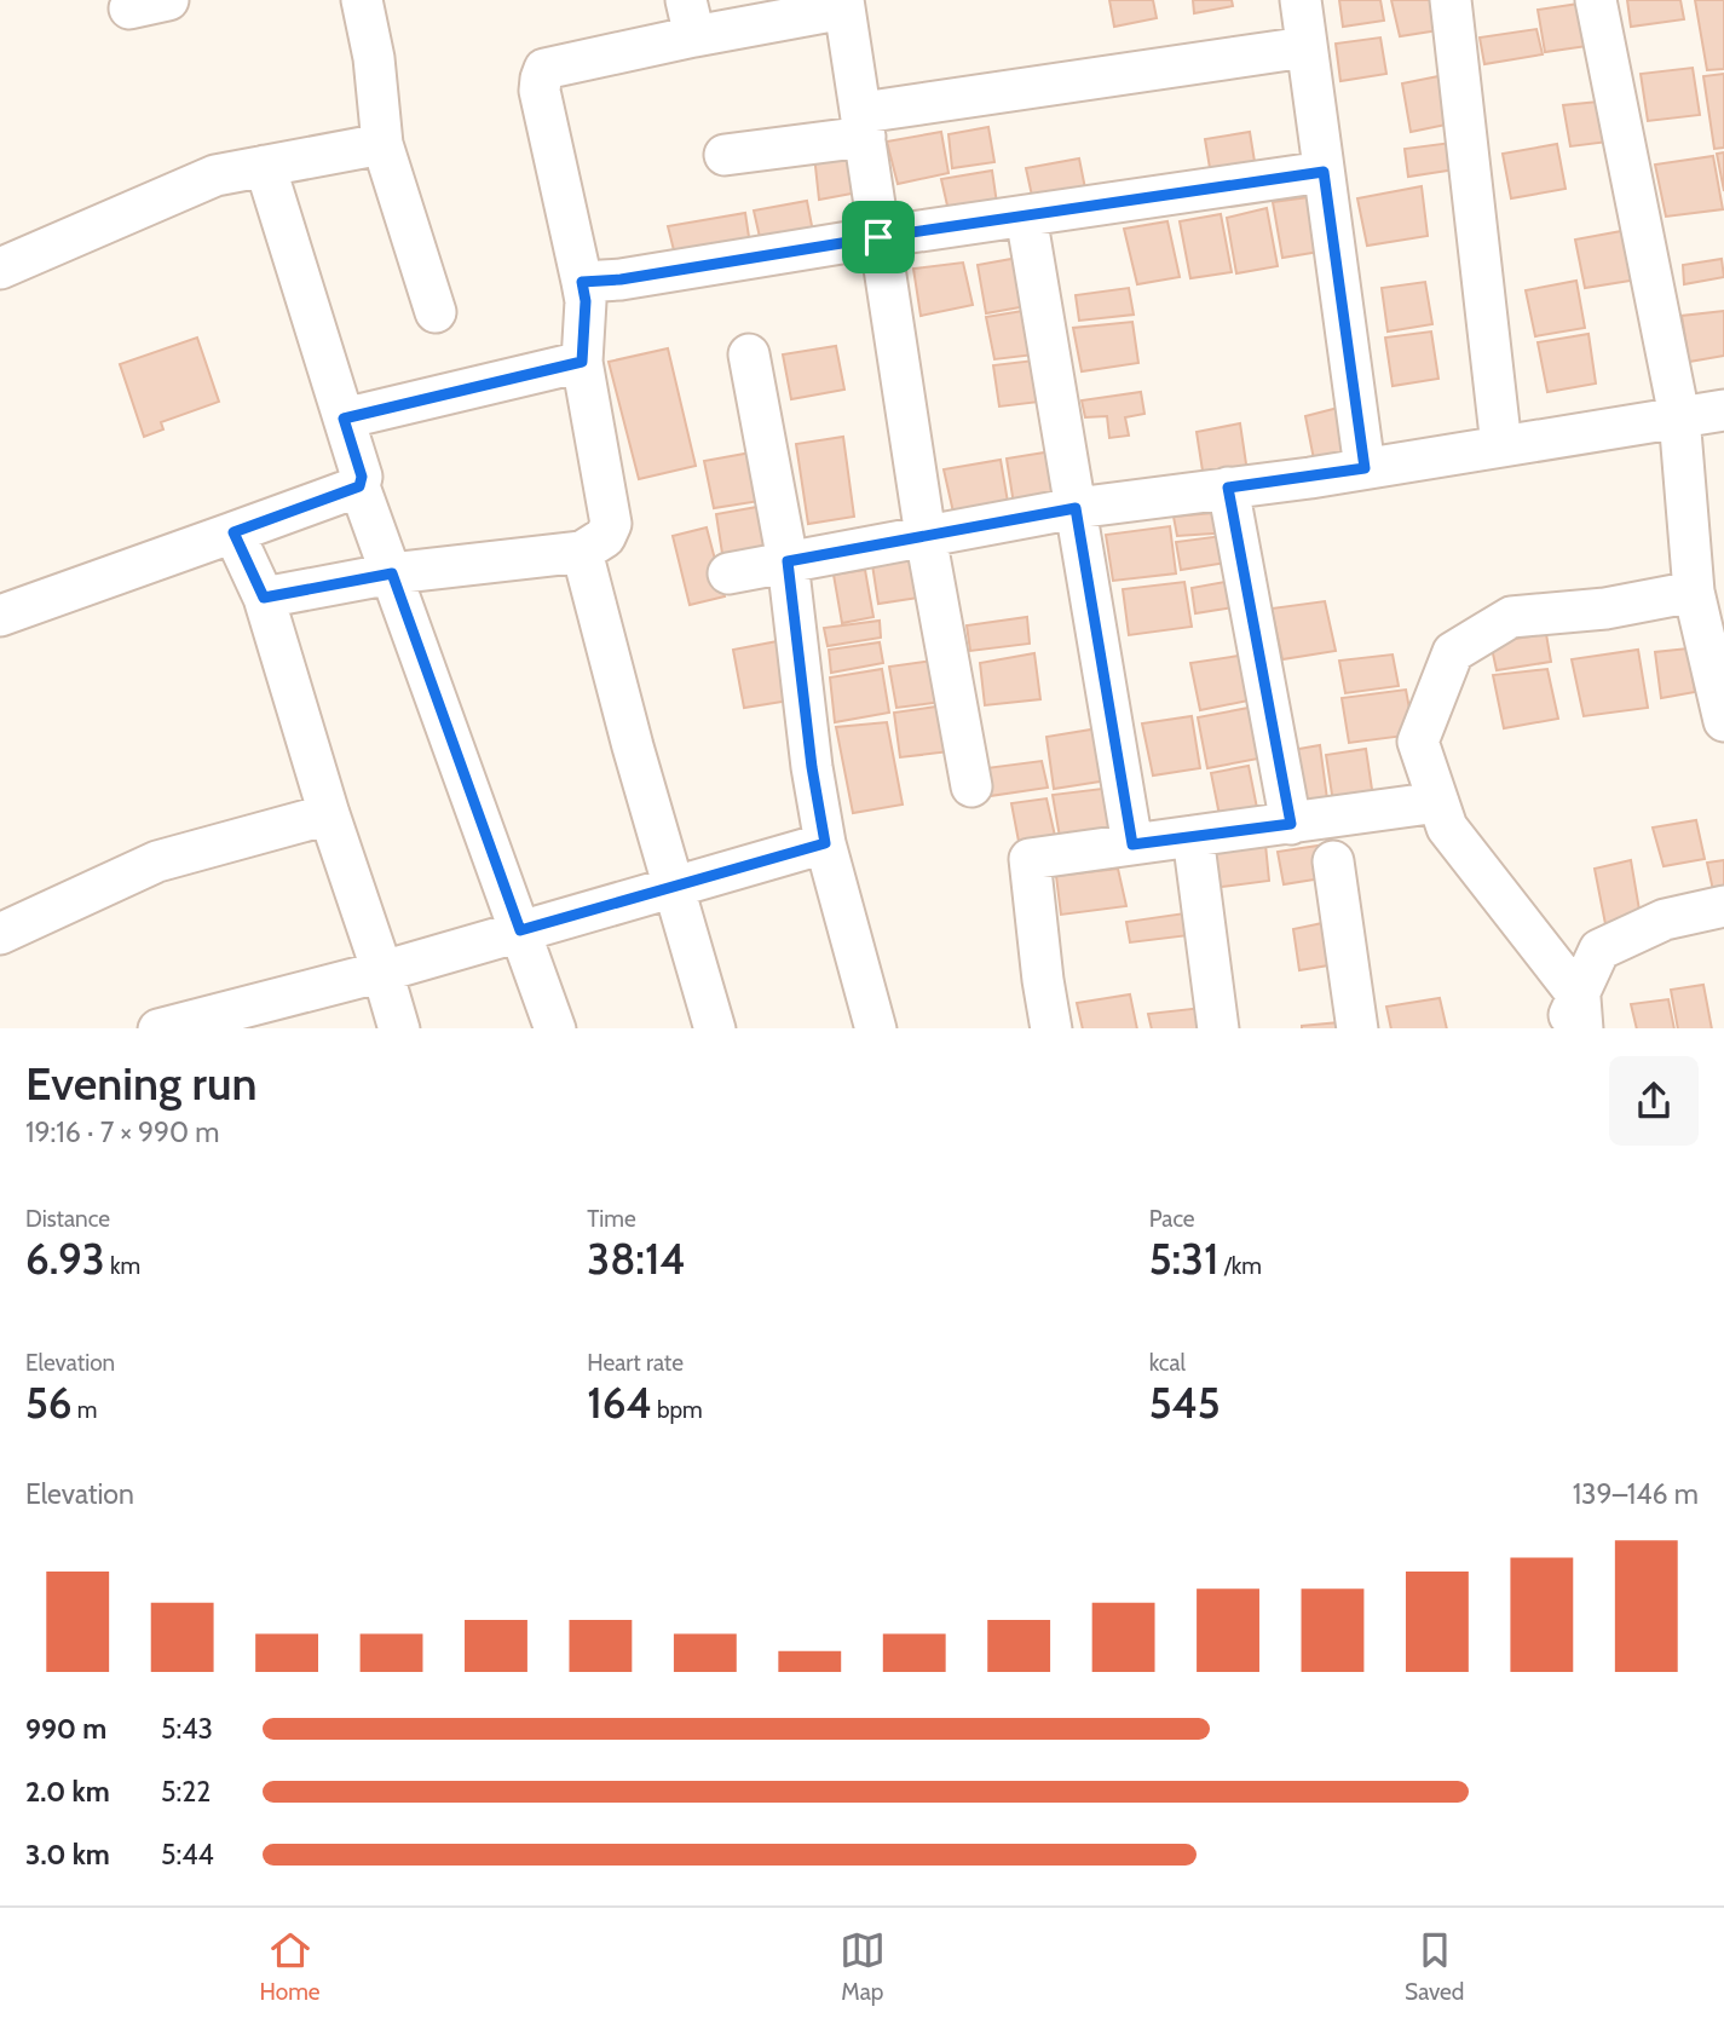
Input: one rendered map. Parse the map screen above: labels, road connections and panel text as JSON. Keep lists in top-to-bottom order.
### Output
{
  "page": {
    "heading": ["Evening run", "19:16 · 7 × 990 m"],
    "stats": [
      ["Distance", "6.93 km"],
      ["Time", "38:14"],
      ["Pace", "5:31 /km"],
      ["Elevation", "56 m"],
      ["Heart rate", "164 bpm"],
      ["kcal", "545"]
    ],
    "chart": ["Elevation", "139–146 m"],
    "list": [
      {
        "name": "990 m",
        "note": "5:43"
      },
      {
        "name": "2.0 km",
        "note": "5:22"
      },
      {
        "name": "3.0 km",
        "note": "5:44"
      }
    ],
    "tabs": ["Home", "Map", "Saved"]
  }
}
